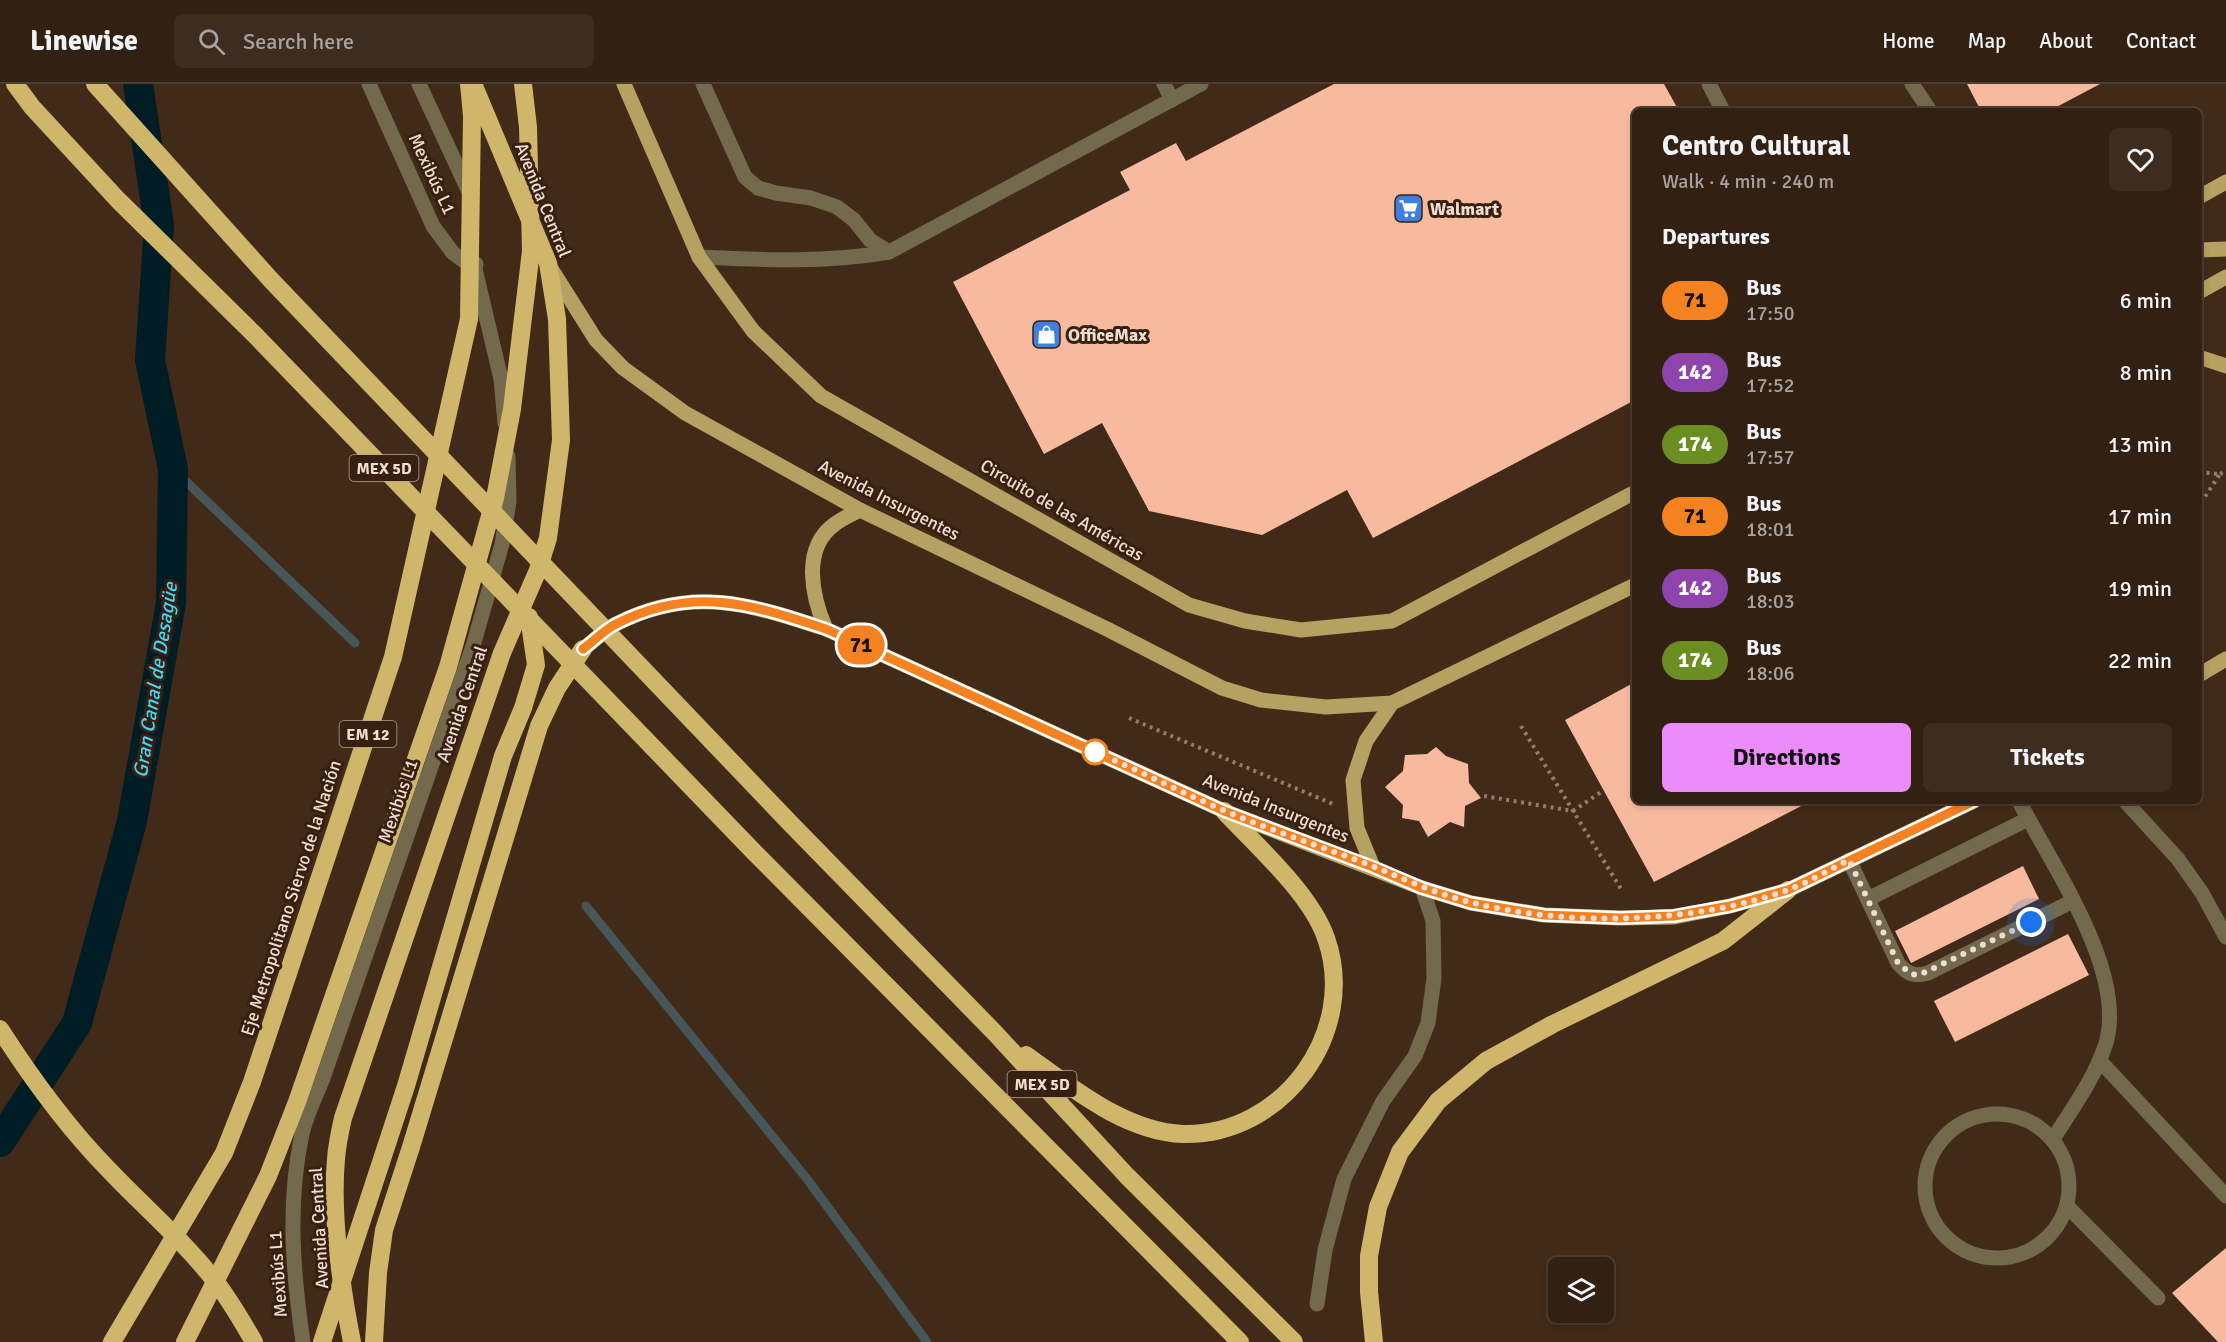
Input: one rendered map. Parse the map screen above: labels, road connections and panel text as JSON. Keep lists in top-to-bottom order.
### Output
{
  "streets": {
    "highway": [
      "Avenida Central",
      "MEX 5D",
      "EM 12",
      "Eje Metropolitano Siervo de la Nación"
    ],
    "main road": ["Avenida Insurgentes", "Circuito de las Américas"],
    "street": ["Mexibús L1"]
  },
  "crossings": [
    ["Avenida Central", "Avenida Insurgentes"]
  ],
  "water": ["Gran Canal de Desagüe"],
  "places": {
    "supermarket": ["Walmart"],
    "shop": ["OfficeMax"]
  },
  "lines": ["bus line 71"],
  "page": {
    "header": "Linewise",
    "search": "Search here",
    "nav": [
      "Home",
      "Map",
      "About",
      "Contact"
    ],
    "on_map": "71",
    "heading": [
      ["Centro Cultural", "Walk · 4 min · 240 m"],
      "Departures"
    ],
    "list": [
      {
        "mark": "71",
        "name": "Bus",
        "note": "17:50",
        "value": "6 min"
      },
      {
        "mark": "142",
        "name": "Bus",
        "note": "17:52",
        "value": "8 min"
      },
      {
        "mark": "174",
        "name": "Bus",
        "note": "17:57",
        "value": "13 min"
      },
      {
        "mark": "71",
        "name": "Bus",
        "note": "18:01",
        "value": "17 min"
      },
      {
        "mark": "142",
        "name": "Bus",
        "note": "18:03",
        "value": "19 min"
      },
      {
        "mark": "174",
        "name": "Bus",
        "note": "18:06",
        "value": "22 min"
      }
    ],
    "buttons": ["Directions", "Tickets"]
  }
}
